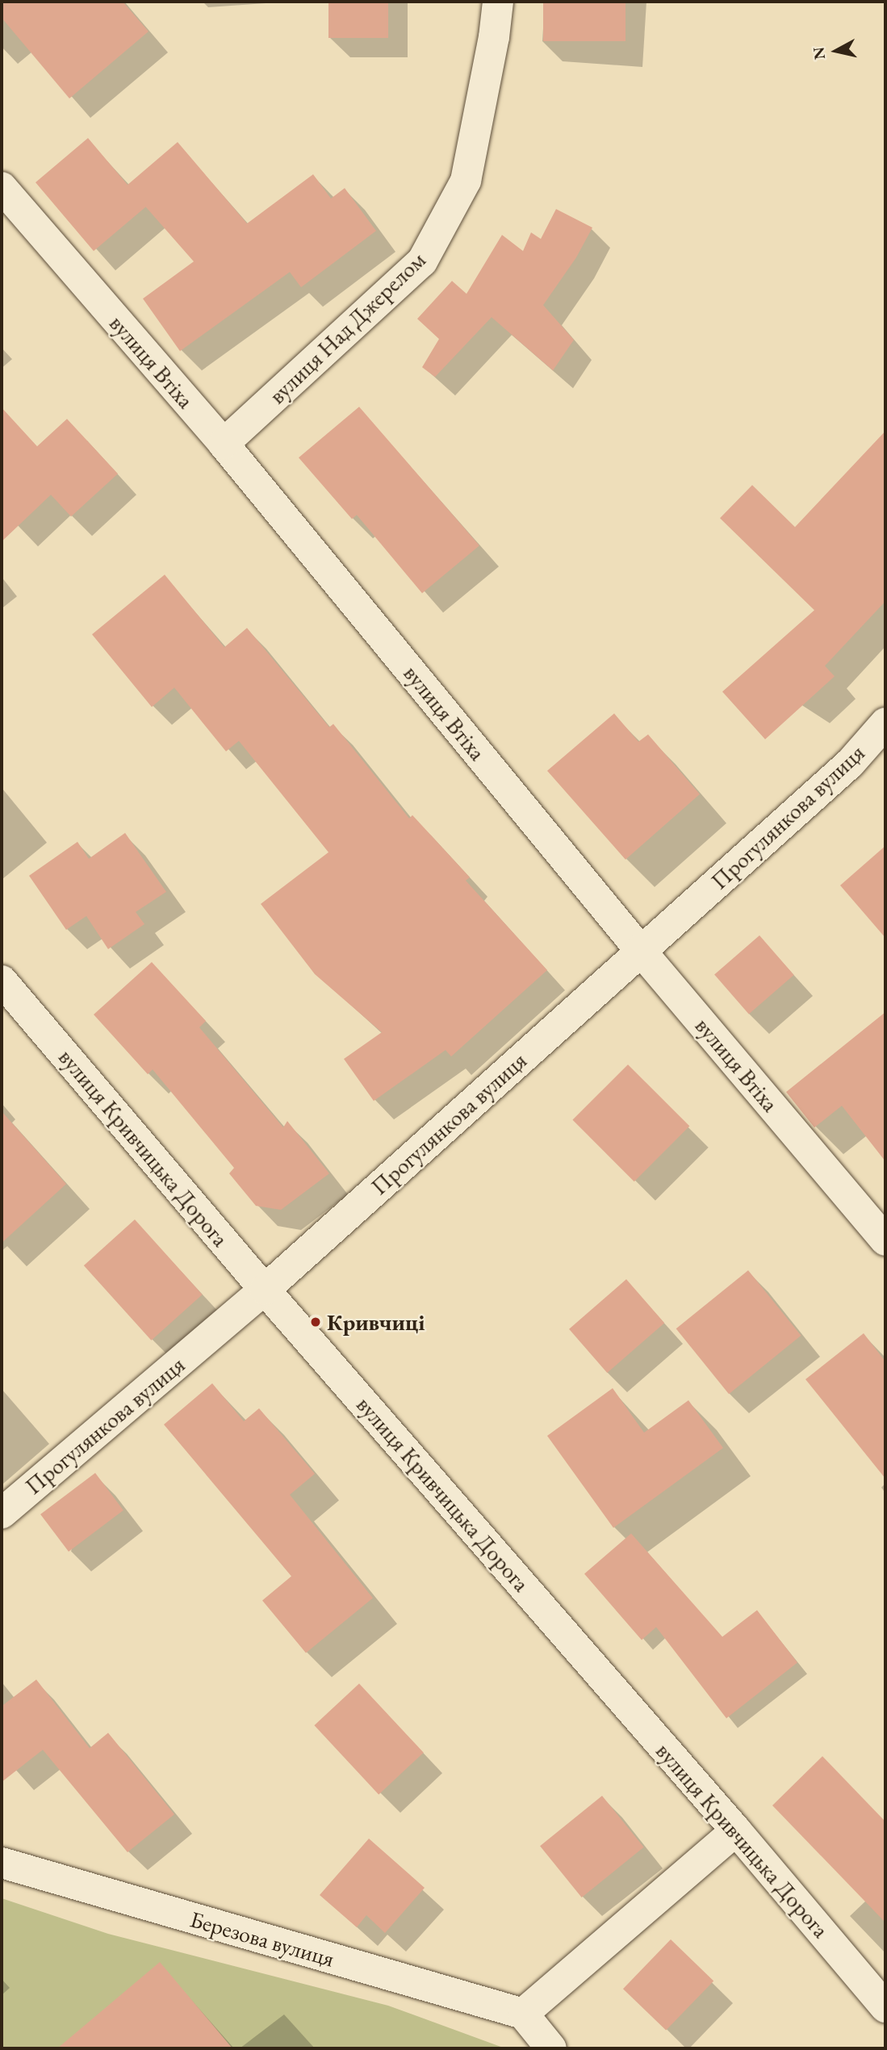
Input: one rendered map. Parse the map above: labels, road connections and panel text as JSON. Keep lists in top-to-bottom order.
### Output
{
  "streets": {
    "street": [
      "вулиця Над Джерелом",
      "вулиця Втіха",
      "Прогулянкова вулиця",
      "вулиця Кривчицька Дорога",
      "Березова вулиця"
    ]
  },
  "crossings": [
    ["вулиця Над Джерелом", "вулиця Втіха"],
    ["вулиця Втіха", "Прогулянкова вулиця"],
    ["Прогулянкова вулиця", "вулиця Кривчицька Дорога"]
  ],
  "places": ["Кривчиці"],
  "north": "left"
}
